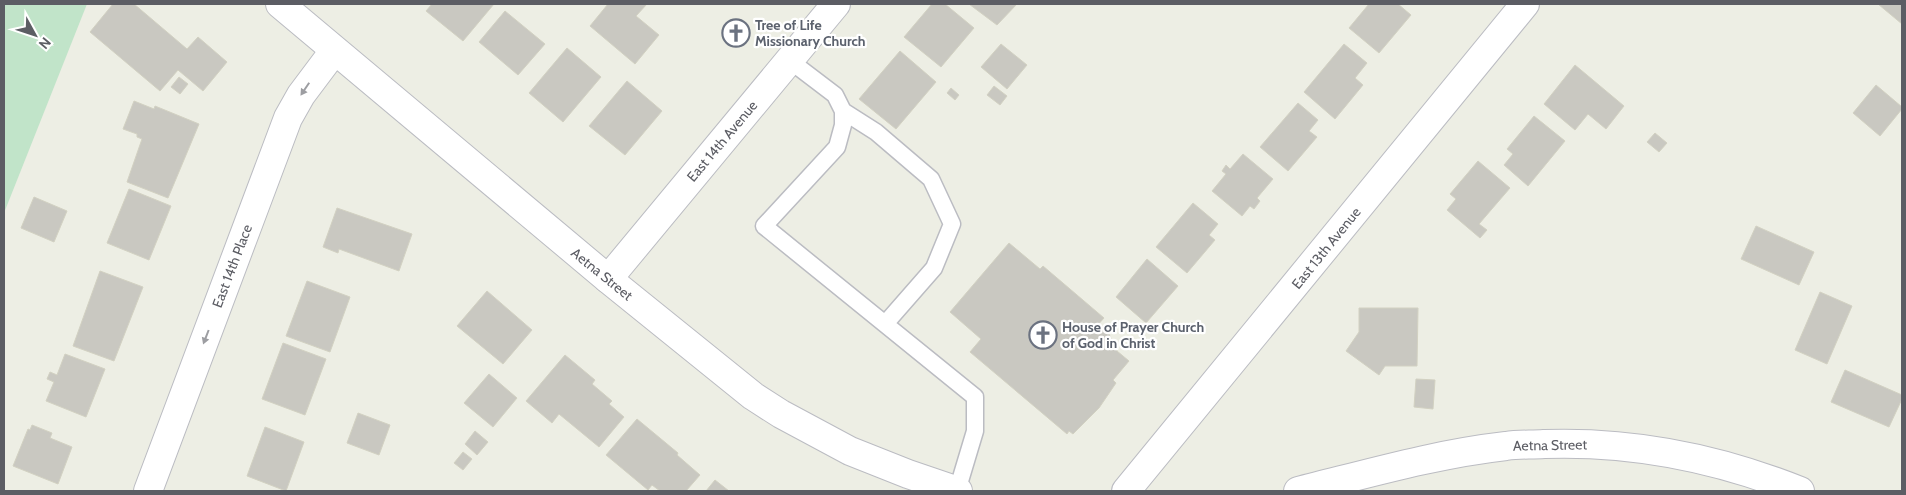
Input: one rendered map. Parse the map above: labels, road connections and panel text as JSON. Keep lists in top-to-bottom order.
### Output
{
  "streets": {
    "street": [
      "East 14th Avenue",
      "East 13th Avenue",
      "East 14th Place",
      "Aetna Street"
    ]
  },
  "crossings": [
    ["East 14th Avenue", "Aetna Street"],
    ["East 14th Place", "Aetna Street"]
  ],
  "one_way": ["East 14th Place"],
  "places": {
    "church": ["Tree of Life Missionary Church", "House of Prayer Church of God in Christ"]
  },
  "north": "bottom right"
}
